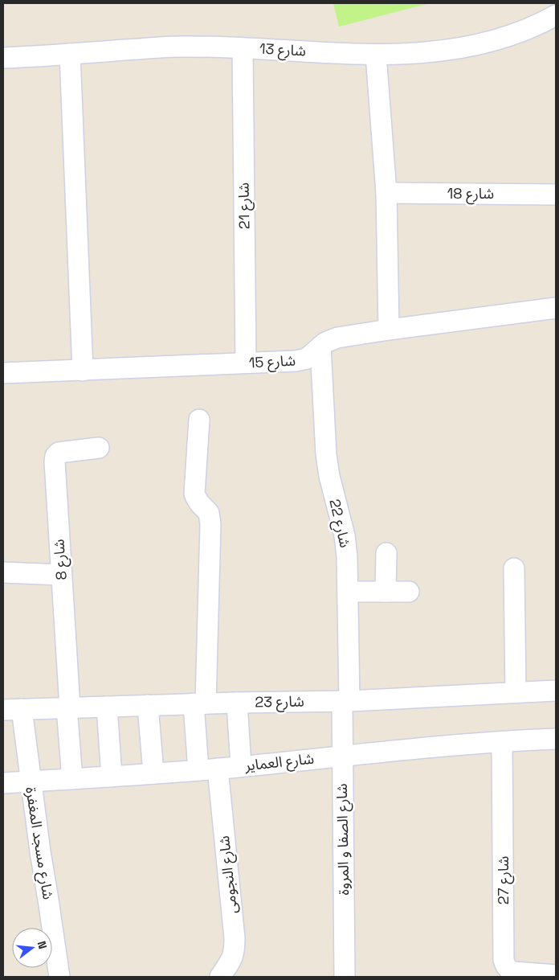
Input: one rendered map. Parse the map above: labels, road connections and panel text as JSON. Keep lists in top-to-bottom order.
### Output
{
  "streets": {
    "street": [
      "شارع 13",
      "شارع 18",
      "شارع 21",
      "شارع 15",
      "شارع 22",
      "شارع 8",
      "شارع 23",
      "شارع العماير",
      "شارع الصفا و المروة",
      "شارع مسجد المغفرة",
      "شارع النجومى",
      "شارع 27"
    ]
  },
  "crossings": [
    ["شارع 13", "شارع 21"],
    ["شارع 21", "شارع 15"],
    ["شارع 15", "شارع 22"],
    ["شارع 22", "شارع 23"],
    ["شارع 22", "شارع الصفا و المروة"],
    ["شارع 8", "شارع 23"],
    ["شارع 8", "شارع العماير"],
    ["شارع 23", "شارع الصفا و المروة"],
    ["شارع 23", "شارع مسجد المغفرة"],
    ["شارع 23", "شارع النجومى"],
    ["شارع العماير", "شارع الصفا و المروة"],
    ["شارع العماير", "شارع مسجد المغفرة"],
    ["شارع العماير", "شارع النجومى"],
    ["شارع العماير", "شارع 27"]
  ],
  "north": "right"
}
